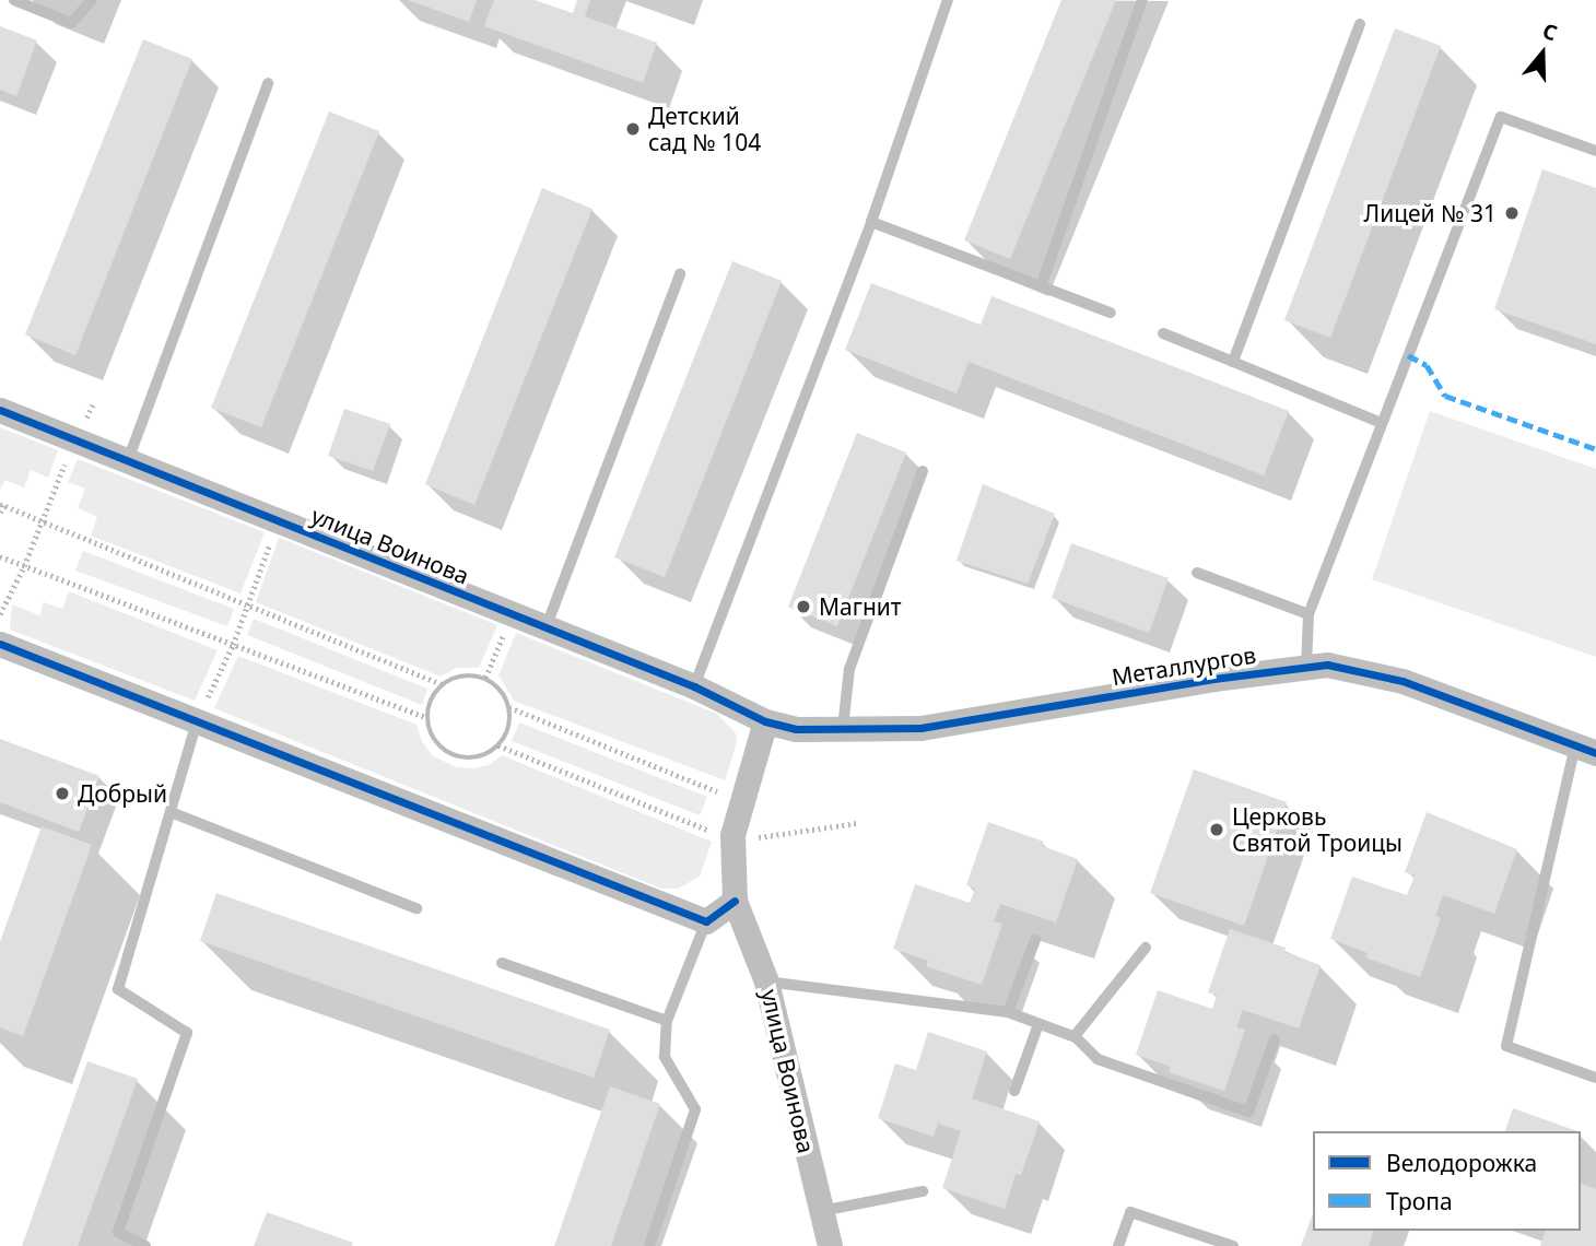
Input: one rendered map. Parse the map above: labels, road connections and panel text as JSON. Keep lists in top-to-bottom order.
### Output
{
  "streets": {
    "street": ["улица Воинова", "Металлургов"]
  },
  "crossings": [
    ["улица Воинова", "Металлургов"]
  ],
  "places": [
    "Детский сад № 104",
    "Лицей № 31",
    "Магнит",
    "Добрый",
    "Церковь Святой Троицы"
  ],
  "legend": ["Велодорожка", "Тропа"],
  "north": "top"
}
